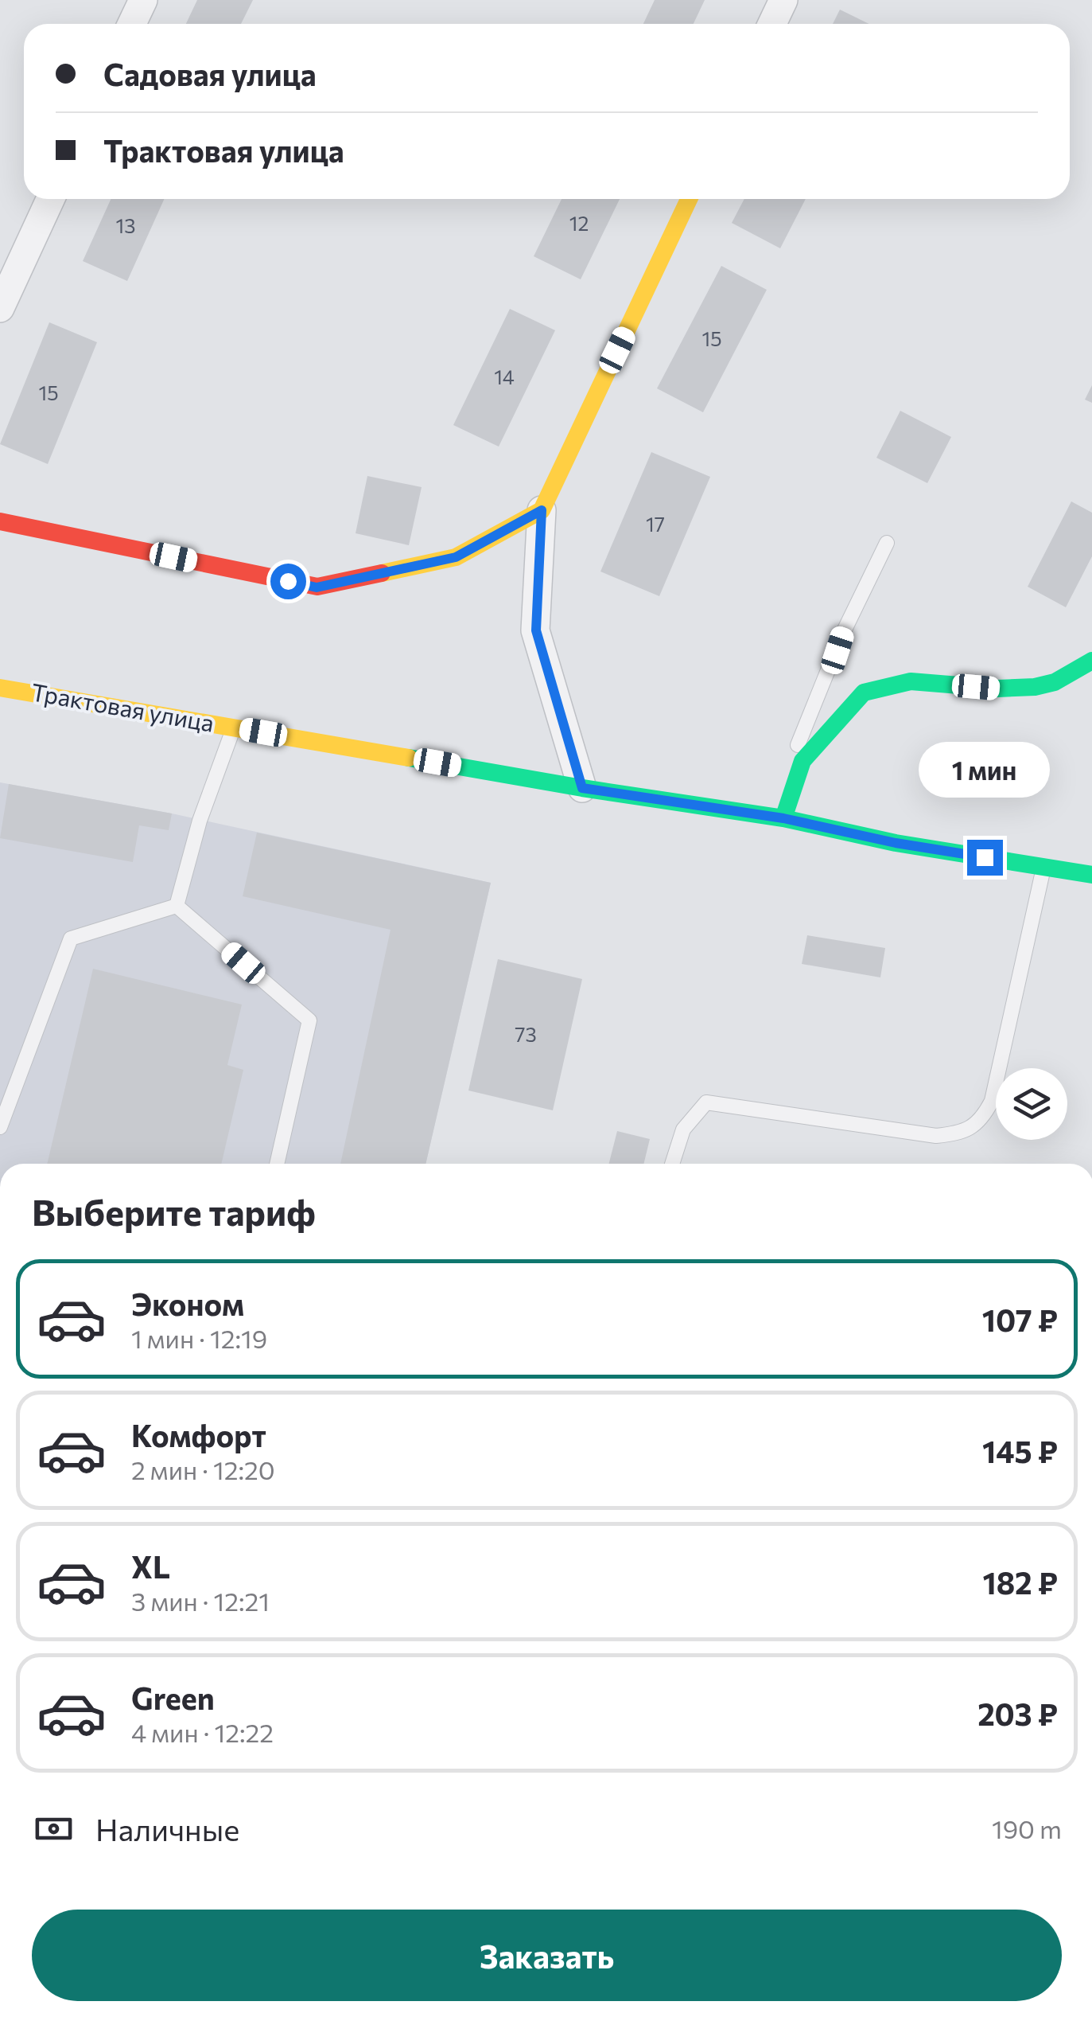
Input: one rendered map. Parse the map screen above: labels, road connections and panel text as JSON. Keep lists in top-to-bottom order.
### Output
{
  "streets": {
    "main road": ["Трактовая улица"]
  },
  "house_numbers": [
    "12",
    "13",
    "15",
    "14",
    "15",
    "17",
    "73"
  ],
  "page": {
    "banner": ["Садовая улица", "Трактовая улица"],
    "bubble": "1 мин",
    "heading": "Выберите тариф",
    "list": [
      {
        "name": "Эконом",
        "note": "1 мин · 12:19",
        "value": "107 ₽"
      },
      {
        "name": "Комфорт",
        "note": "2 мин · 12:20",
        "value": "145 ₽"
      },
      {
        "name": "XL",
        "note": "3 мин · 12:21",
        "value": "182 ₽"
      },
      {
        "name": "Green",
        "note": "4 мин · 12:22",
        "value": "203 ₽"
      }
    ],
    "pay": ["Наличные", "190 m"],
    "buttons": "Заказать"
  }
}
